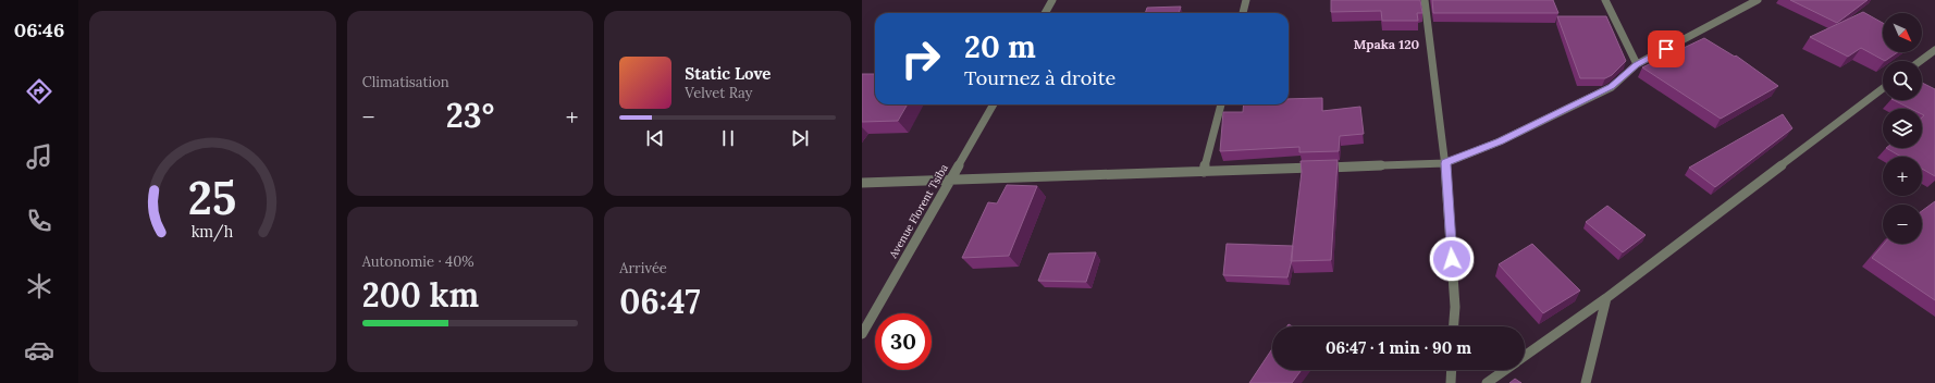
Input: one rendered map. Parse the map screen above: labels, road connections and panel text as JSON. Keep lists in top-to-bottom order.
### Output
{
  "streets": {
    "street": ["Avenue Florent Tsiba"]
  },
  "districts": ["Mpaka 120"],
  "north": "bottom right",
  "page": {
    "tabs": "06:46",
    "tile": [
      "Climatisation",
      ["Autonomie · 40%", "200 km"],
      ["Arrivée", "06:47"]
    ],
    "map_buttons": ["+", "−"],
    "turn": ["20 m", "Tournez à droite"],
    "song": ["Static Love", "Velvet Ray"],
    "heat": ["−", "23°", "+"],
    "limit": "30",
    "trip": "06:47 · 1 min · 90 m",
    "gauge": ["25", "km/h"]
  }
}
